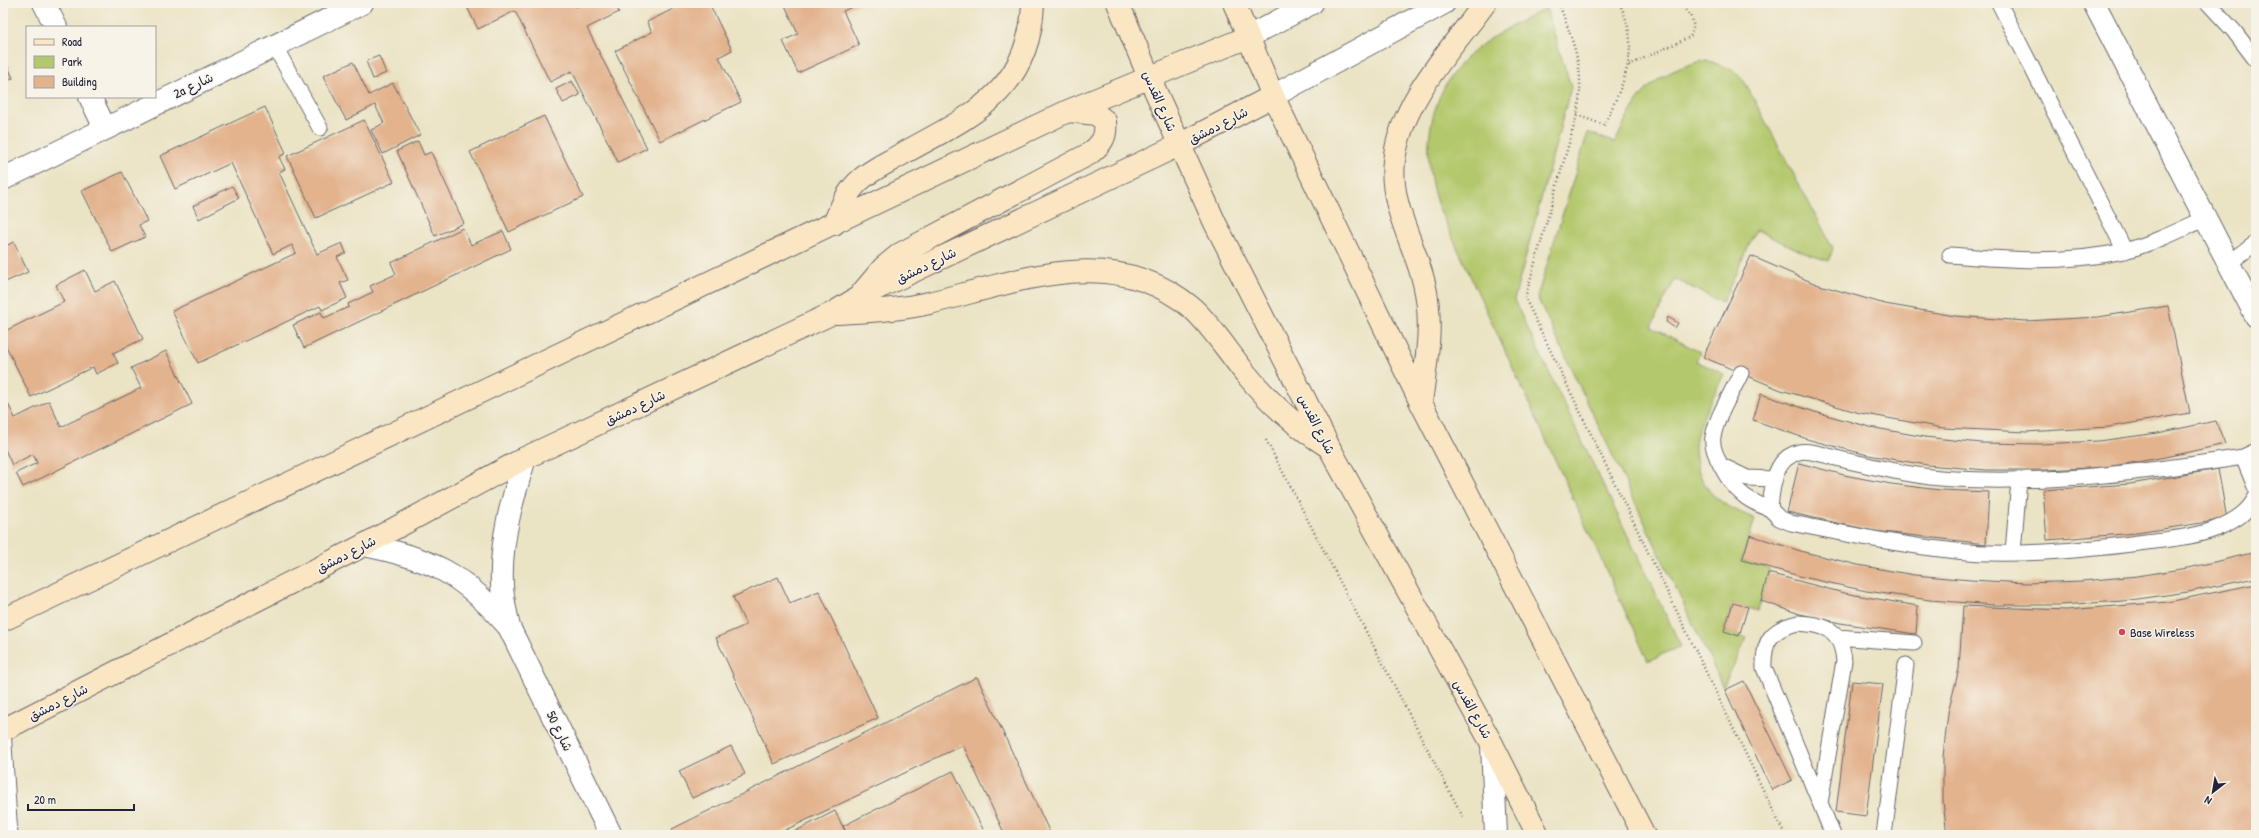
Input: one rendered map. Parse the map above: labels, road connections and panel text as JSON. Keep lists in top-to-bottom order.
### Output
{
  "streets": {
    "main road": ["شارع القدس", "شارع دمشق"],
    "street": ["2a شارع", "شارع 50"]
  },
  "crossings": [
    ["شارع القدس", "شارع دمشق"],
    ["شارع دمشق", "شارع 50"]
  ],
  "places": ["Base Wireless"],
  "legend": ["Road", "Park", "Building"],
  "scale_bar": "20 m",
  "north": "bottom left"
}
